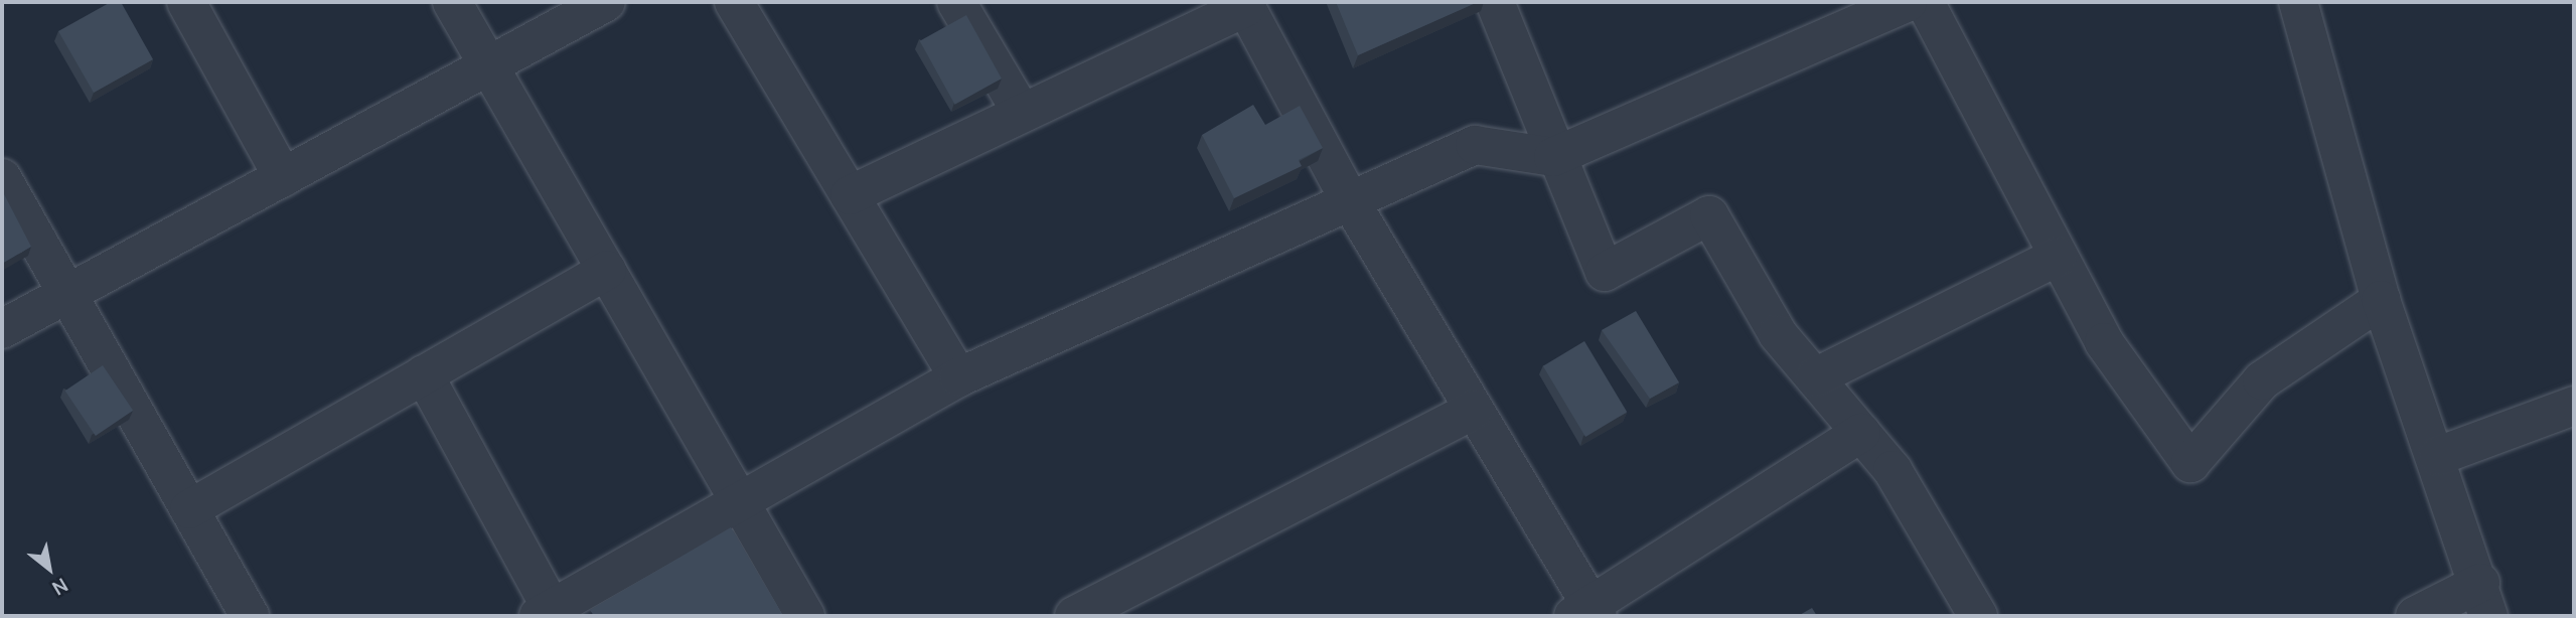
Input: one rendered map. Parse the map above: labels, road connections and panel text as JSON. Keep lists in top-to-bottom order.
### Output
{
  "north": "bottom right"
}
